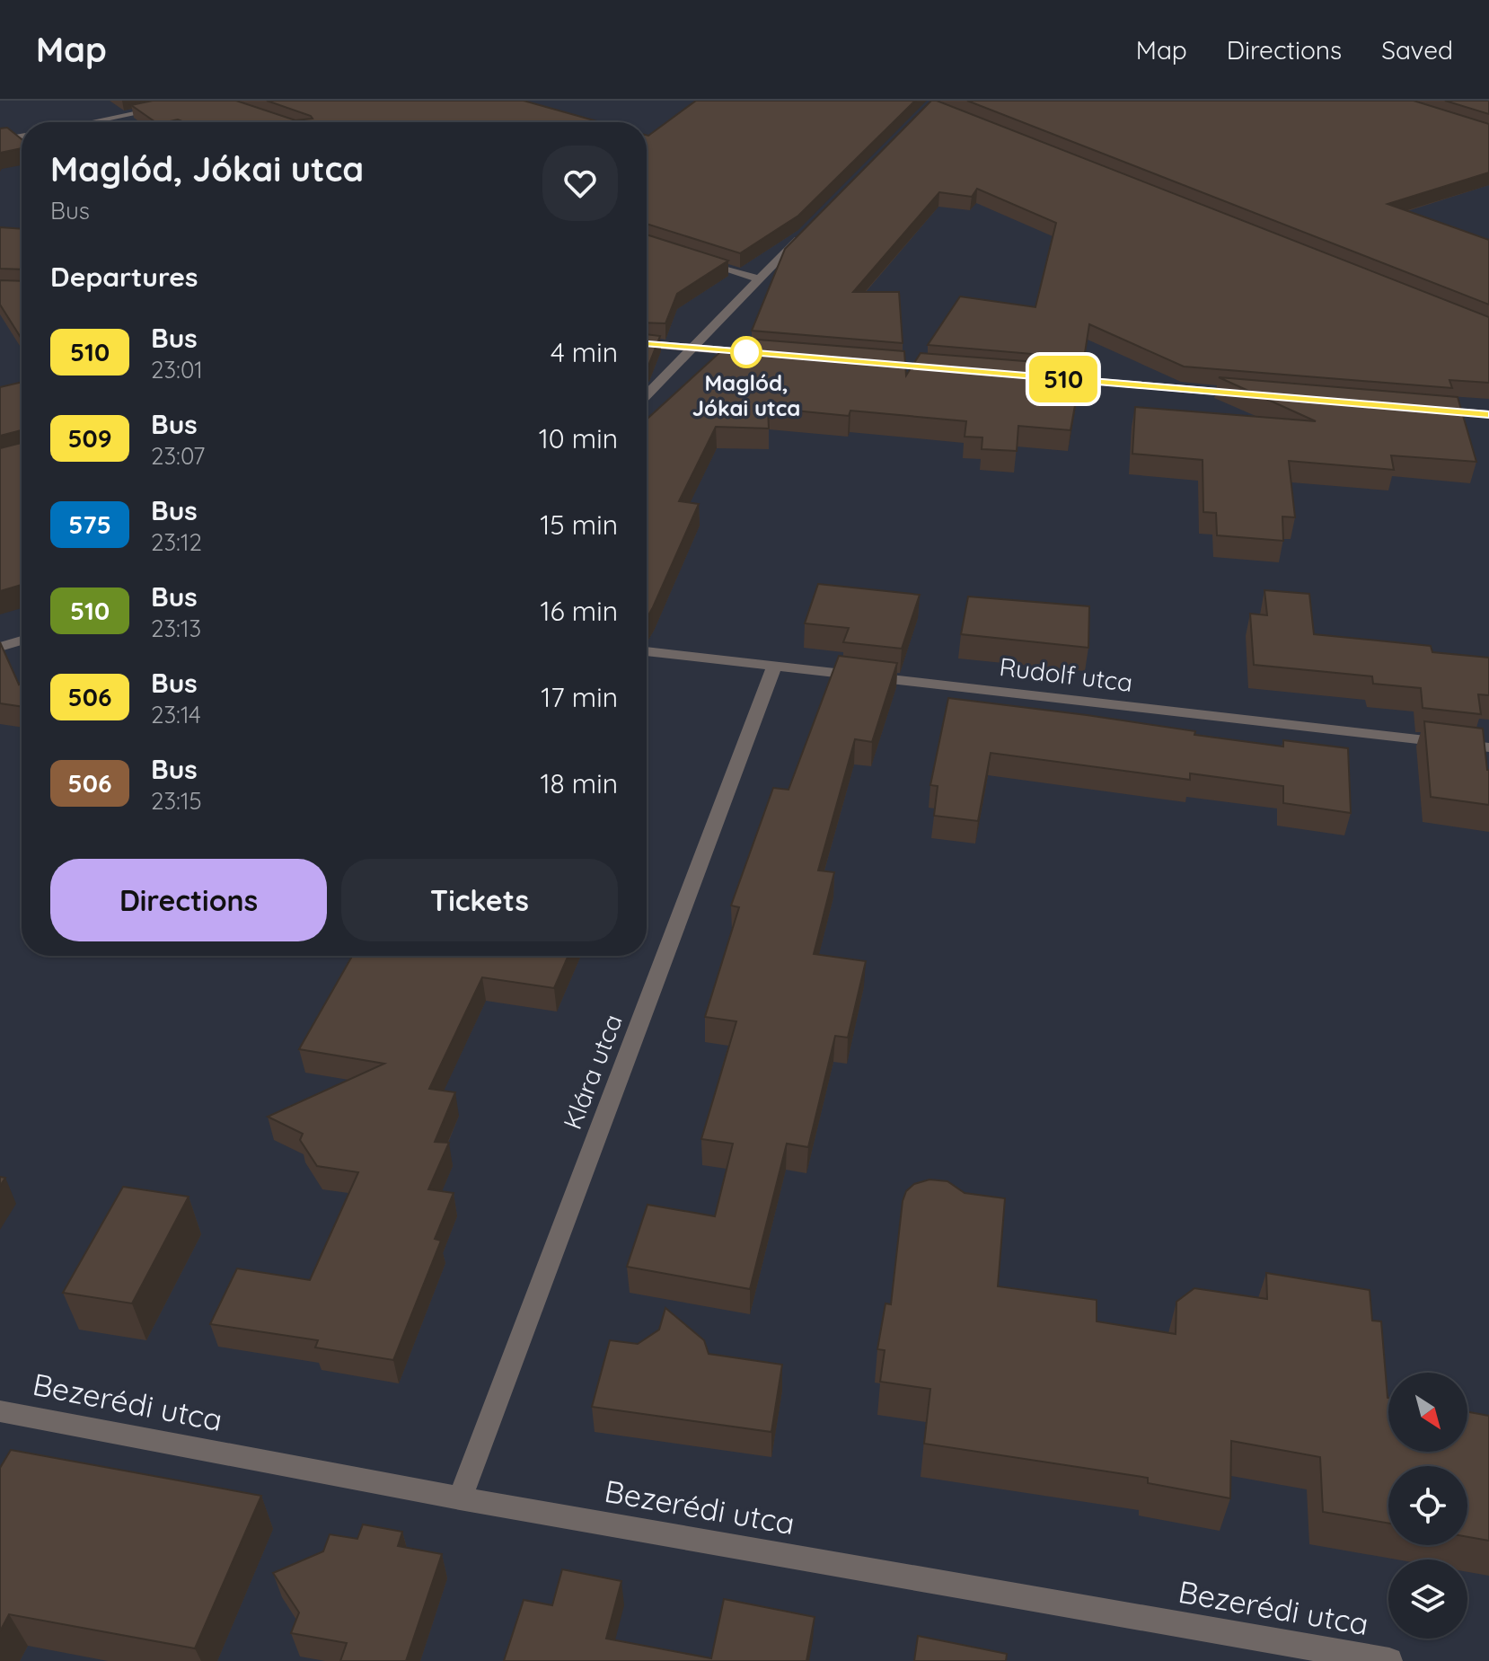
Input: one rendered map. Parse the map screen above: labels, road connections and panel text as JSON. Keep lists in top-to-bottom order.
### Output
{
  "streets": {
    "street": ["Rudolf utca", "Klára utca", "Bezerédi utca"]
  },
  "crossings": [
    ["Rudolf utca", "Klára utca"],
    ["Klára utca", "Bezerédi utca"]
  ],
  "places": ["Maglód, Jókai utca"],
  "lines": ["bus line 510"],
  "north": "bottom right",
  "page": {
    "header": "Map",
    "nav": ["Map", "Directions", "Saved"],
    "on_map": "510",
    "heading": [
      ["Maglód, Jókai utca", "Bus"],
      "Departures"
    ],
    "list": [
      {
        "mark": "510",
        "name": "Bus",
        "note": "23:01",
        "value": "4 min"
      },
      {
        "mark": "509",
        "name": "Bus",
        "note": "23:07",
        "value": "10 min"
      },
      {
        "mark": "575",
        "name": "Bus",
        "note": "23:12",
        "value": "15 min"
      },
      {
        "mark": "510",
        "name": "Bus",
        "note": "23:13",
        "value": "16 min"
      },
      {
        "mark": "506",
        "name": "Bus",
        "note": "23:14",
        "value": "17 min"
      },
      {
        "mark": "506",
        "name": "Bus",
        "note": "23:15",
        "value": "18 min"
      }
    ],
    "buttons": ["Directions", "Tickets"]
  }
}
